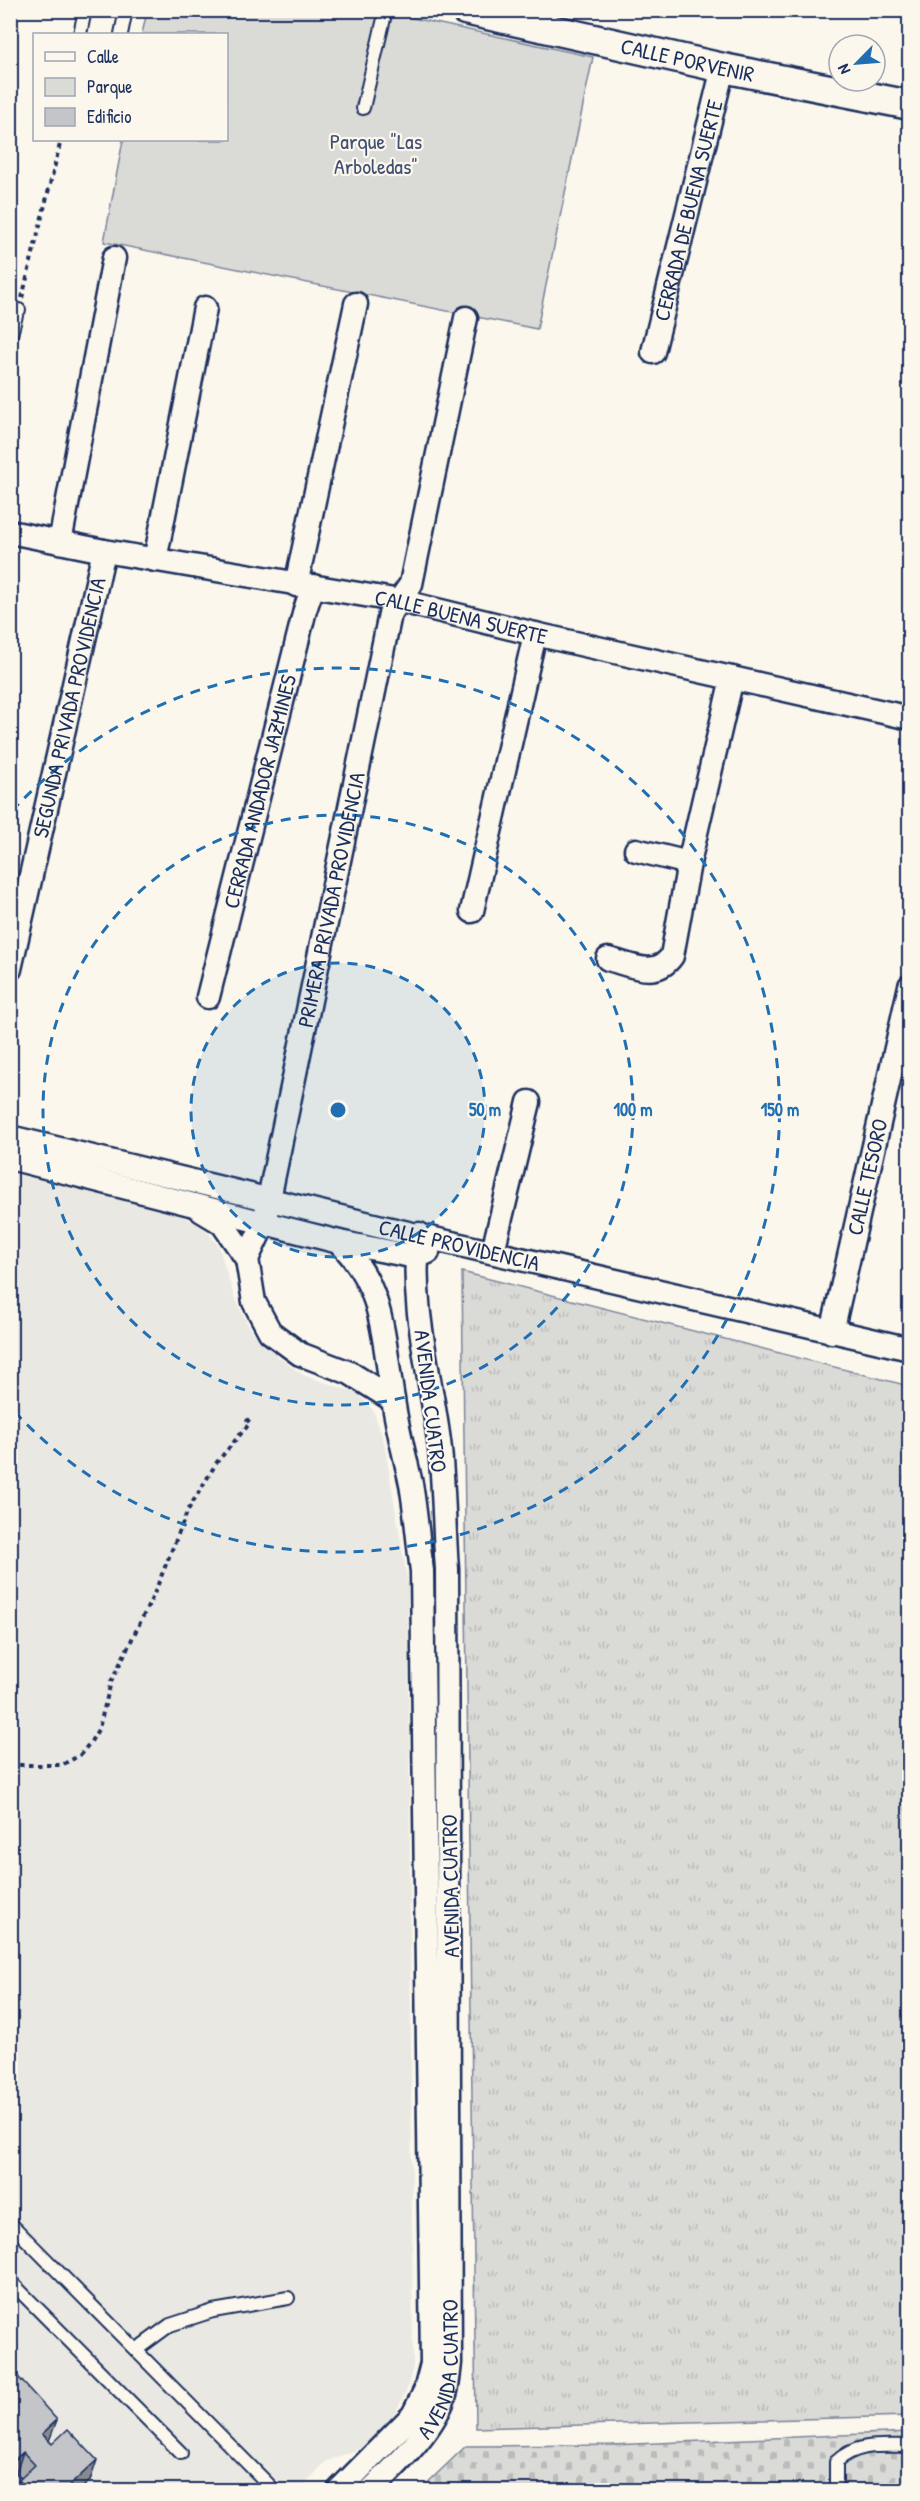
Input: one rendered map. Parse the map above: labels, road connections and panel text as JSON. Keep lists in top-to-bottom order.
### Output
{
  "streets": {
    "street": [
      "CALLE PORVENIR",
      "CERRADA DE BUENA SUERTE",
      "CALLE BUENA SUERTE",
      "SEGUNDA PRIVADA PROVIDENCIA",
      "CERRADA ANDADOR JAZMINES",
      "PRIMERA PRIVADA PROVIDENCIA",
      "CALLE TESORO",
      "CALLE PROVIDENCIA",
      "AVENIDA CUATRO"
    ]
  },
  "crossings": [
    ["CALLE PORVENIR", "CERRADA DE BUENA SUERTE"],
    ["CALLE BUENA SUERTE", "SEGUNDA PRIVADA PROVIDENCIA"],
    ["CALLE BUENA SUERTE", "CERRADA ANDADOR JAZMINES"],
    ["CALLE BUENA SUERTE", "PRIMERA PRIVADA PROVIDENCIA"],
    ["PRIMERA PRIVADA PROVIDENCIA", "CALLE PROVIDENCIA"],
    ["PRIMERA PRIVADA PROVIDENCIA", "AVENIDA CUATRO"],
    ["CALLE TESORO", "CALLE PROVIDENCIA"],
    ["CALLE PROVIDENCIA", "AVENIDA CUATRO"]
  ],
  "parks": ["Parque \"Las Arboledas\""],
  "legend": ["Calle", "Parque", "Edificio"],
  "north": "bottom left",
  "rings": ["50 m", "100 m", "150 m"]
}
